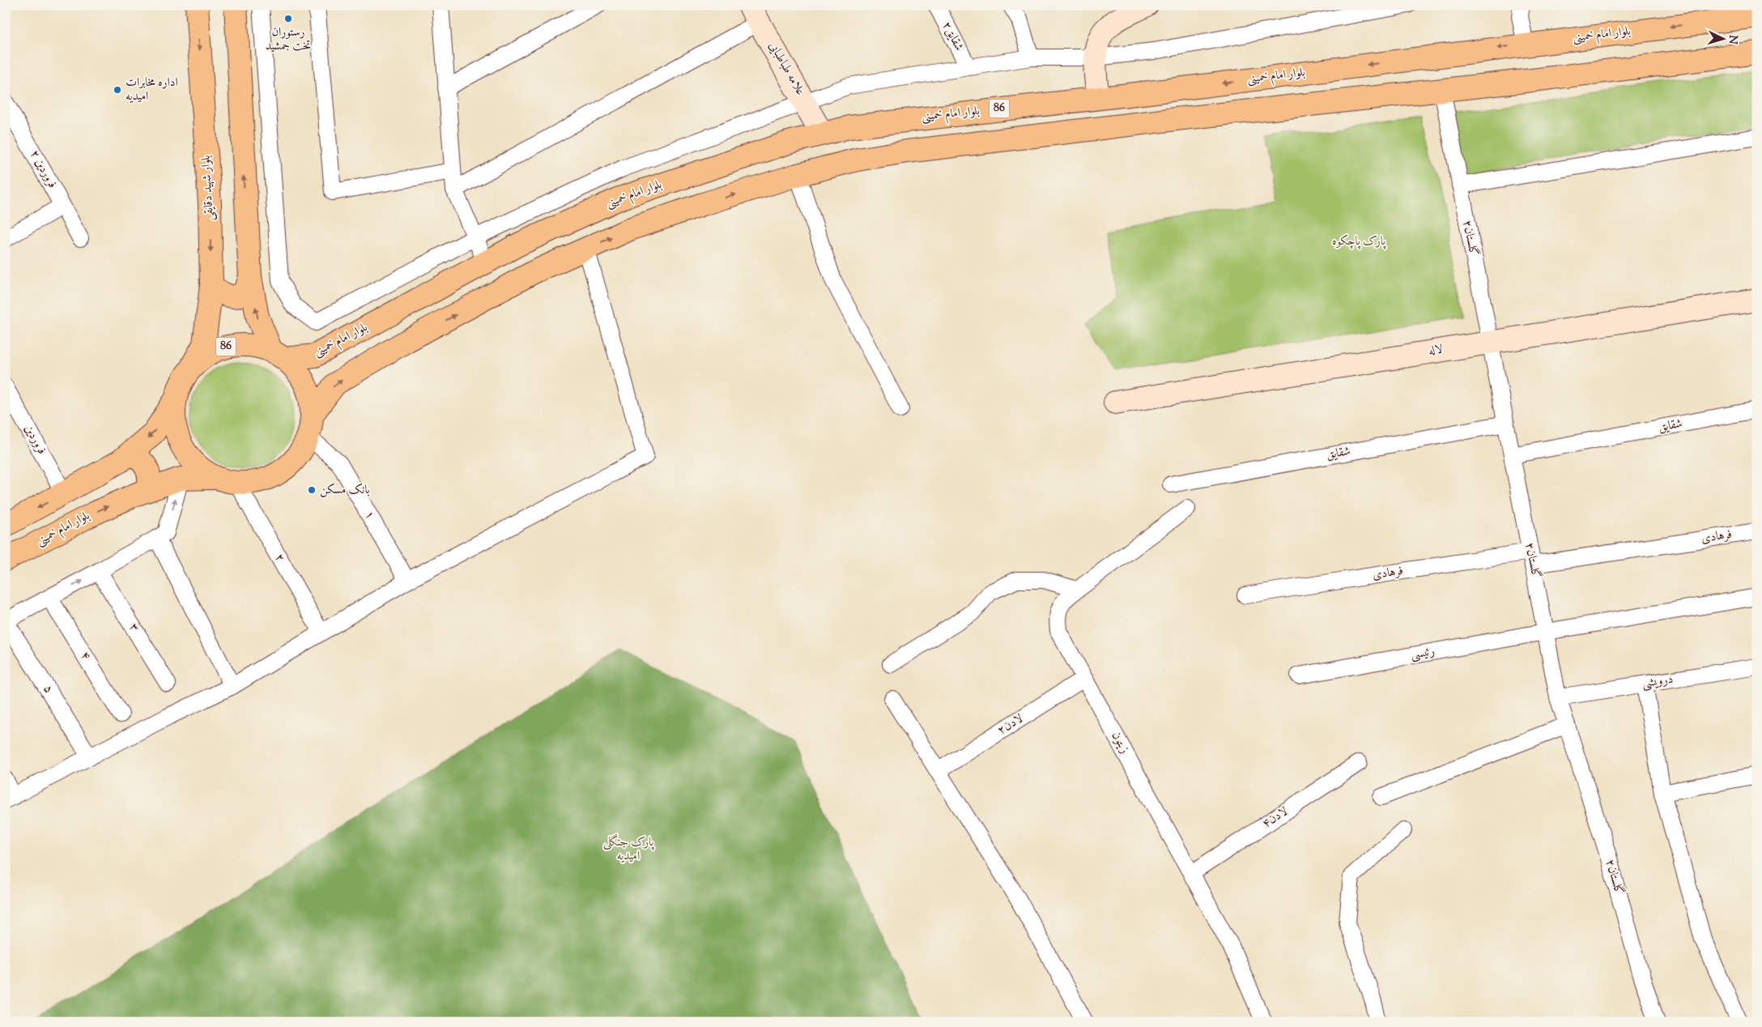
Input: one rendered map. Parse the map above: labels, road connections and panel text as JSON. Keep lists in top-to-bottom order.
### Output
{
  "streets": {
    "main road": ["بلوار امام خمینی", "86", "بلوار شهید دقایقی"],
    "street": [
      "شقایق۲",
      "علامه طباطبایی",
      "فروردین ۲",
      "گلستان۲",
      "لاله",
      "شقایق",
      "فروردین",
      "۱",
      "فرهادی",
      "۲",
      "۳",
      "رئیسی",
      "۴",
      "درویشی",
      "۵",
      "لادن۲",
      "زیتون",
      "لادن۴"
    ]
  },
  "crossings": [
    ["بلوار امام خمینی", "علامه طباطبایی"],
    ["بلوار امام خمینی", "86"],
    ["بلوار امام خمینی", "بلوار شهید دقایقی"],
    ["بلوار امام خمینی", "۱"],
    ["بلوار امام خمینی", "۲"],
    ["86", "بلوار شهید دقایقی"],
    ["86", "گلستان۲"],
    ["86", "فروردین"],
    ["86", "۱"],
    ["86", "۲"],
    ["بلوار شهید دقایقی", "۱"],
    ["بلوار شهید دقایقی", "۲"],
    ["گلستان۲", "لاله"],
    ["گلستان۲", "شقایق"],
    ["گلستان۲", "فرهادی"],
    ["گلستان۲", "رئیسی"],
    ["گلستان۲", "درویشی"],
    ["۱", "۲"],
    ["لادن۲", "زیتون"],
    ["زیتون", "لادن۴"]
  ],
  "parks": ["پارک پاچکوه", "پارک جنگلی امیدیه"],
  "places": ["رستوران تخت جمشید", "اداره مخابرات امیدیه", "بانک مسکن"],
  "north": "right"
}
